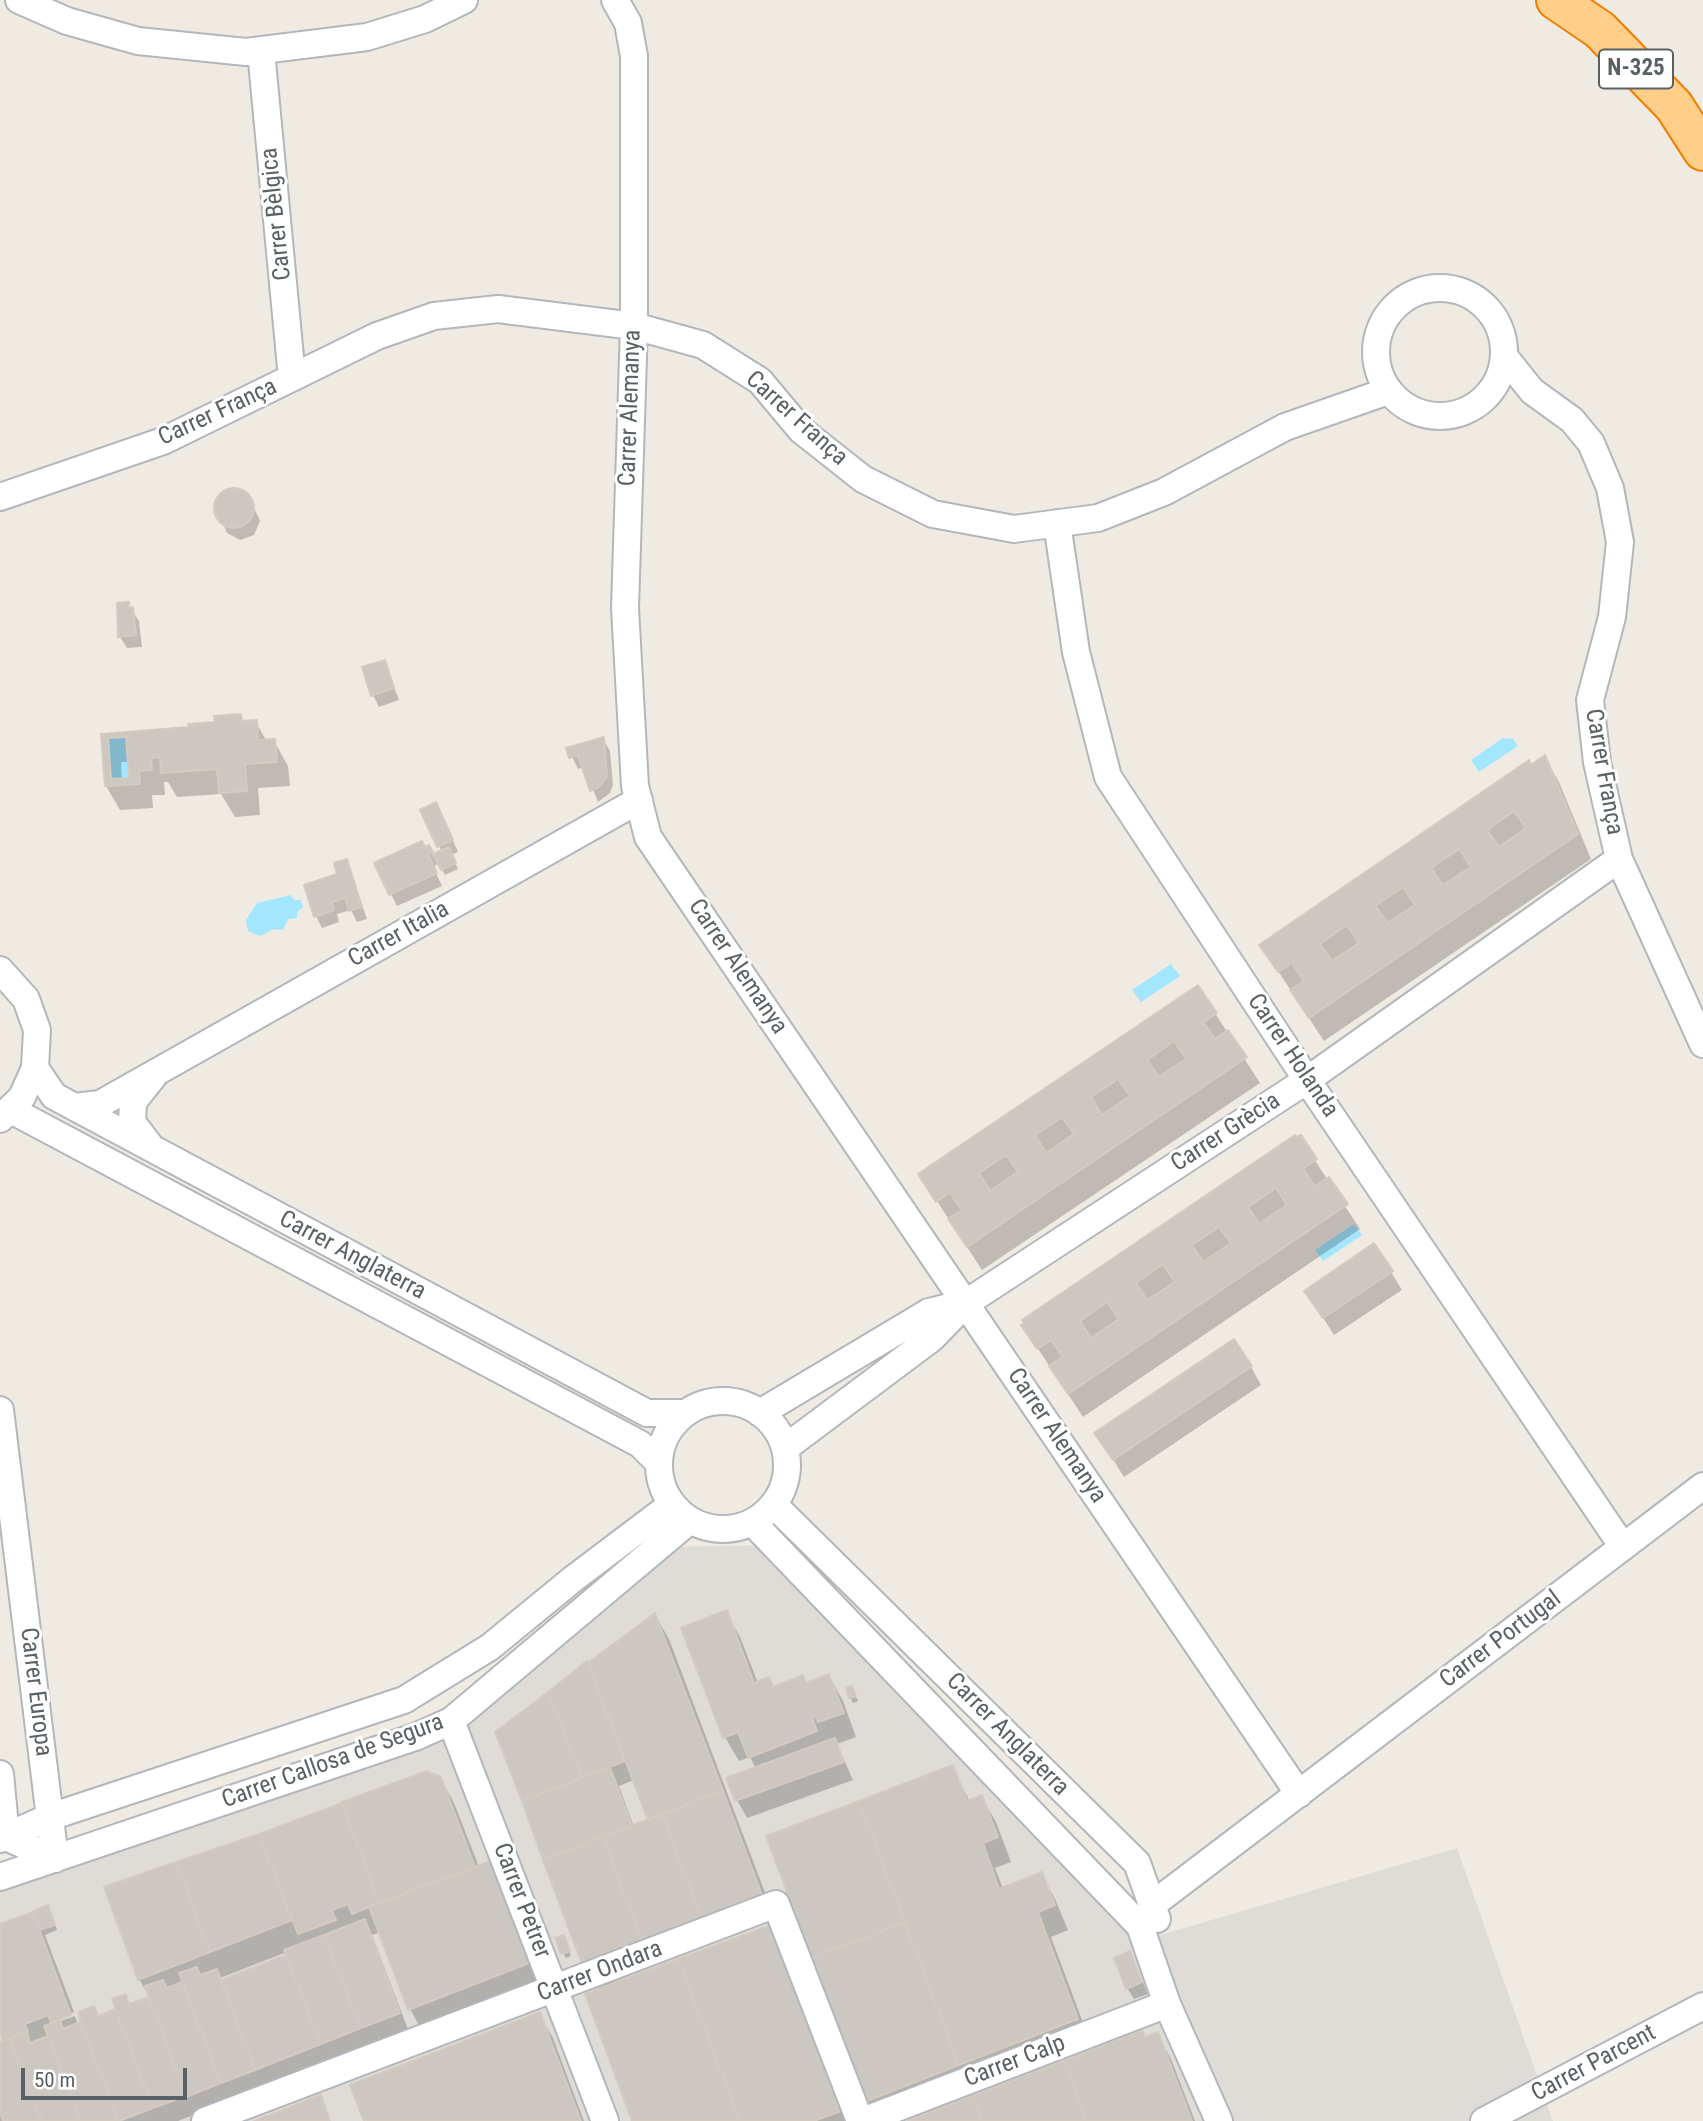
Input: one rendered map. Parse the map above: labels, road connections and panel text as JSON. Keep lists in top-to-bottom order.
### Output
{
  "streets": {
    "highway": ["N-325"],
    "street": [
      "Carrer Bèlgica",
      "Carrer Alemanya",
      "Carrer França",
      "Carrer Italia",
      "Carrer Holanda",
      "Carrer Grècia",
      "Carrer Anglaterra",
      "Carrer Portugal",
      "Carrer Europa",
      "Carrer Callosa de Segura",
      "Carrer Petrer",
      "Carrer Ondara",
      "Carrer Calp",
      "Carrer Parcent"
    ]
  },
  "crossings": [
    ["Carrer Bèlgica", "Carrer França"],
    ["Carrer Alemanya", "Carrer França"],
    ["Carrer Alemanya", "Carrer Italia"],
    ["Carrer Alemanya", "Carrer Grècia"],
    ["Carrer Alemanya", "Carrer Portugal"],
    ["Carrer França", "Carrer Holanda"],
    ["Carrer França", "Carrer Grècia"],
    ["Carrer Italia", "Carrer Anglaterra"],
    ["Carrer Holanda", "Carrer Grècia"],
    ["Carrer Holanda", "Carrer Portugal"],
    ["Carrer Grècia", "Carrer Anglaterra"],
    ["Carrer Grècia", "Carrer Callosa de Segura"],
    ["Carrer Anglaterra", "Carrer Portugal"],
    ["Carrer Anglaterra", "Carrer Callosa de Segura"],
    ["Carrer Anglaterra", "Carrer Calp"],
    ["Carrer Europa", "Carrer Callosa de Segura"],
    ["Carrer Callosa de Segura", "Carrer Petrer"],
    ["Carrer Petrer", "Carrer Ondara"],
    ["Carrer Ondara", "Carrer Calp"]
  ],
  "scale_bar": "50 m"
}
